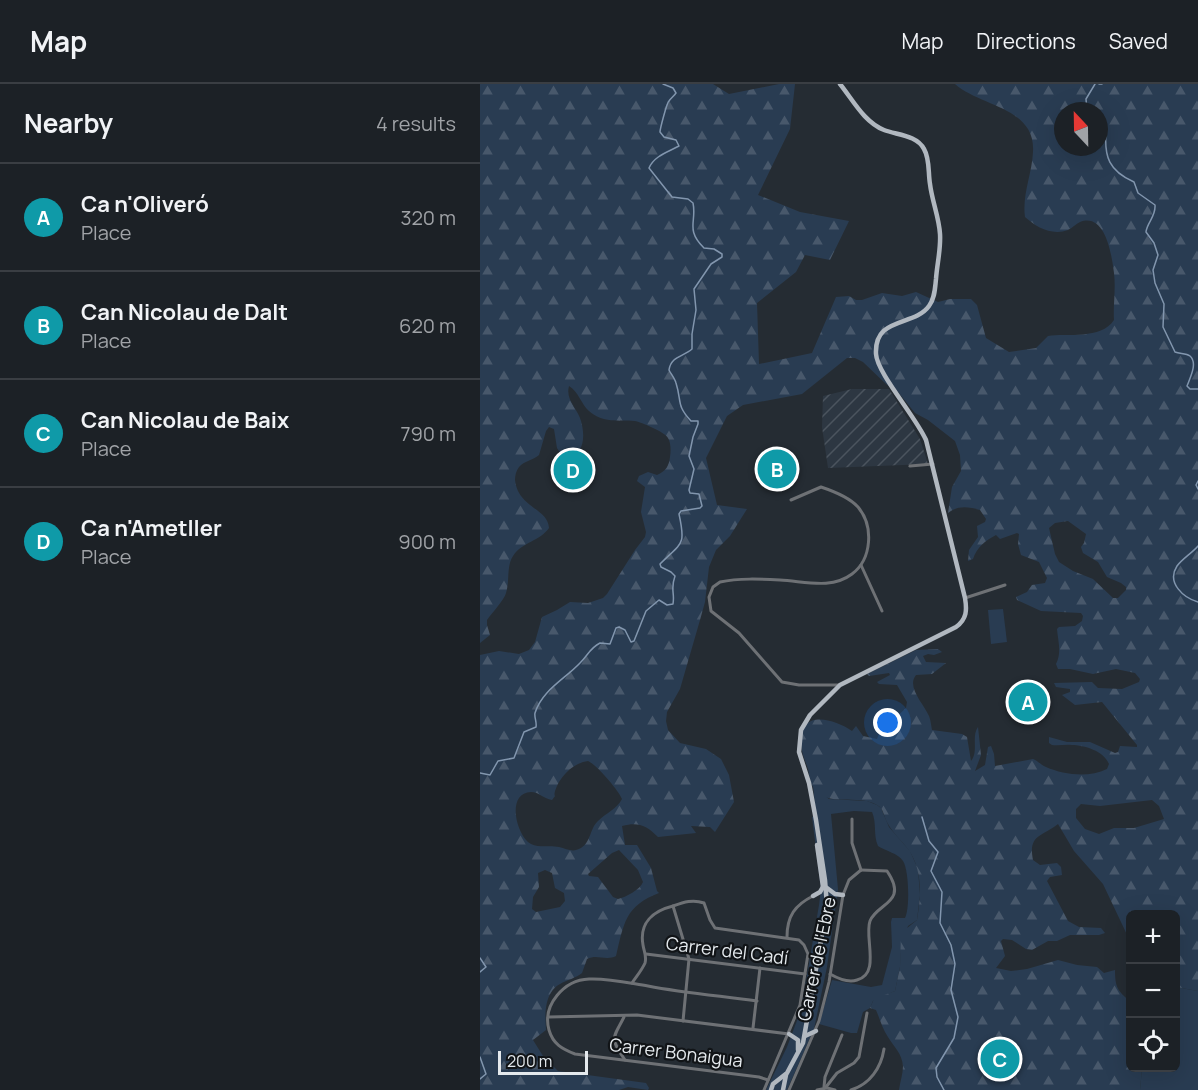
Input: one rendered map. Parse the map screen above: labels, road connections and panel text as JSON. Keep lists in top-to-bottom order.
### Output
{
  "streets": {
    "street": ["Carrer del Cadí", "Carrer de l'Ebre", "Carrer Bonaigua"]
  },
  "scale_bar": "200 m",
  "north": "top",
  "page": {
    "header": "Map",
    "nav": ["Map", "Directions", "Saved"],
    "heading": ["Nearby", "4 results"],
    "list": [
      {
        "mark": "A",
        "name": "Ca n'Oliveró",
        "note": "Place",
        "value": "320 m"
      },
      {
        "mark": "B",
        "name": "Can Nicolau de Dalt",
        "note": "Place",
        "value": "620 m"
      },
      {
        "mark": "C",
        "name": "Can Nicolau de Baix",
        "note": "Place",
        "value": "790 m"
      },
      {
        "mark": "D",
        "name": "Ca n'Ametller",
        "note": "Place",
        "value": "900 m"
      }
    ],
    "pins": [
      "B",
      "D",
      "A",
      "C"
    ],
    "map_buttons": ["+", "−"],
    "scale": "200 m"
  }
}
